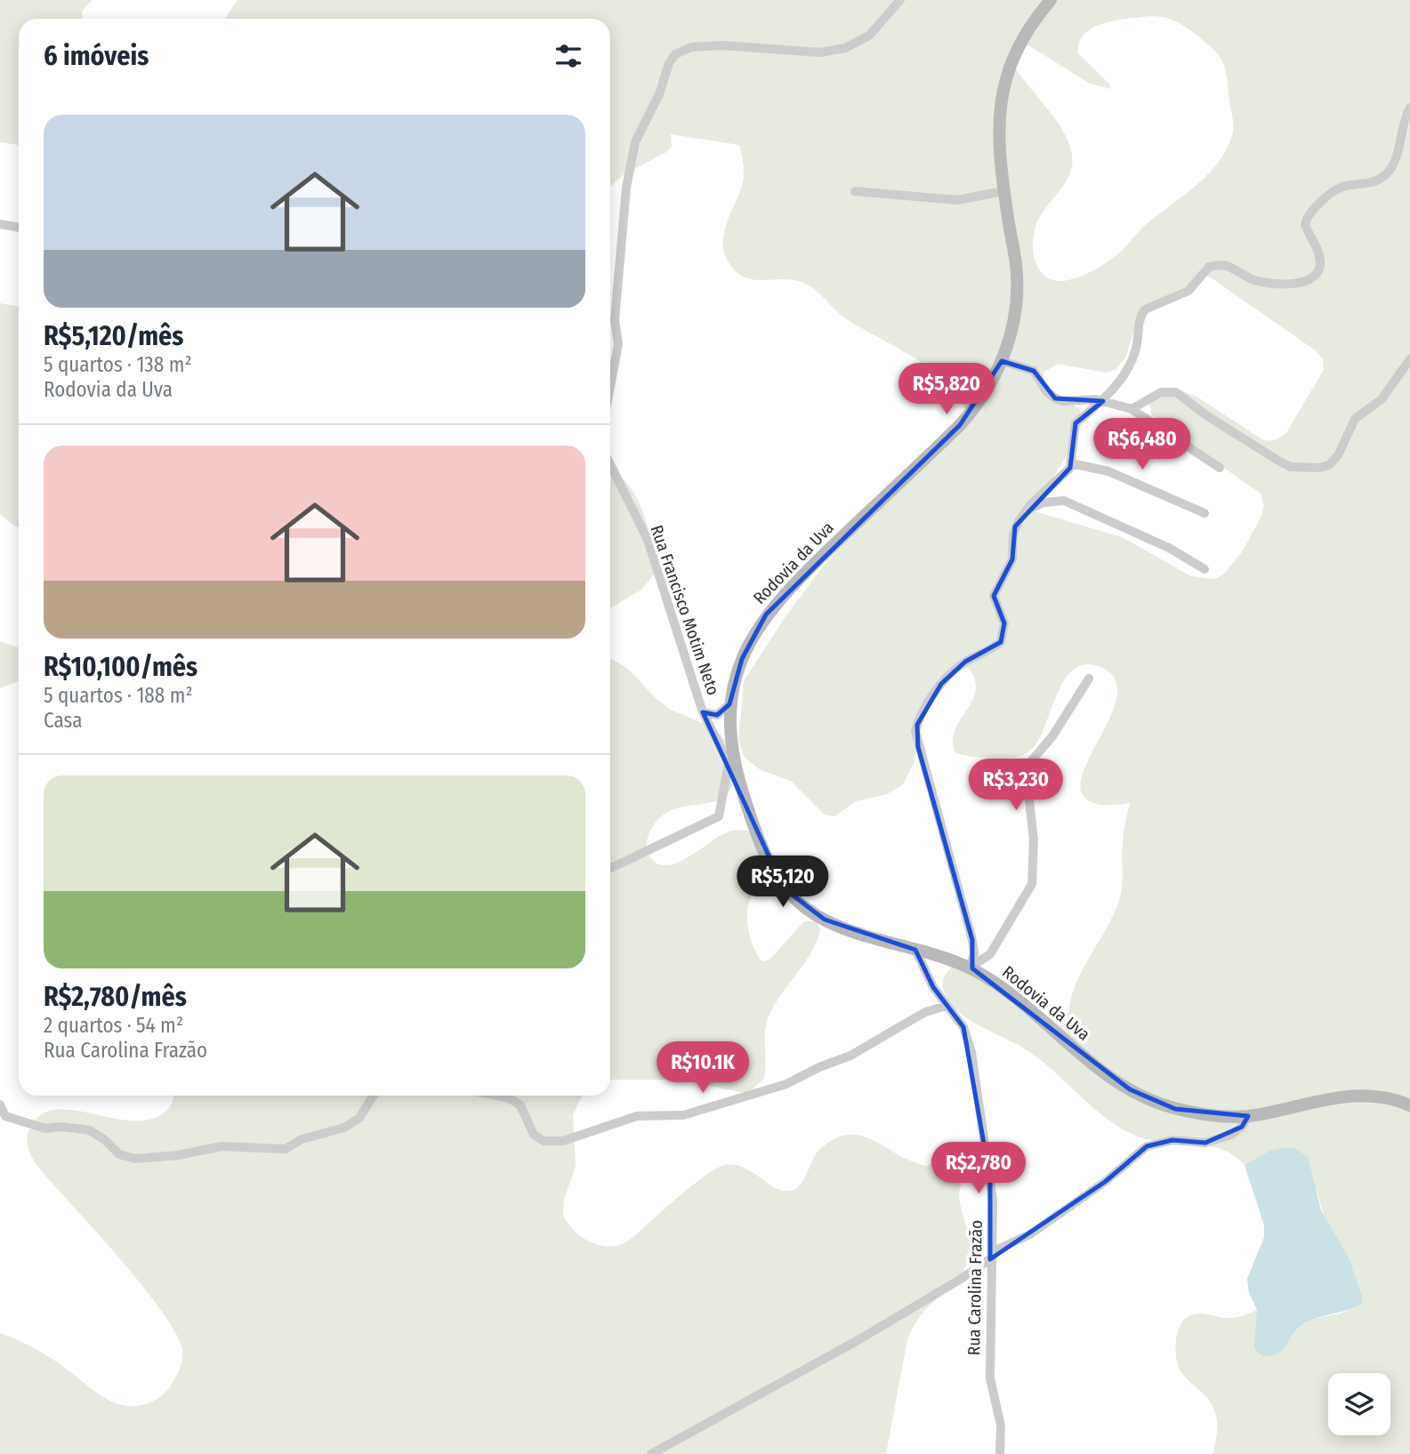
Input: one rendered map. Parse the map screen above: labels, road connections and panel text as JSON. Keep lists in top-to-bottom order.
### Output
{
  "streets": {
    "street": ["Rodovia da Uva", "Rua Francisco Motim Neto", "Rua Carolina Frazão"]
  },
  "crossings": [
    ["Rodovia da Uva", "Rua Francisco Motim Neto"],
    ["Rodovia da Uva", "Rua Carolina Frazão"]
  ],
  "page": {
    "heading": "6 imóveis",
    "list": [
      {
        "name": "R$5,120/mês",
        "note": "5 quartos · 138 m² · Rodovia da Uva"
      },
      {
        "name": "R$10,100/mês",
        "note": "5 quartos · 188 m² · Casa"
      },
      {
        "name": "R$2,780/mês",
        "note": "2 quartos · 54 m² · Rua Carolina Frazão"
      }
    ],
    "price": [
      "R$5,820",
      "R$6,480",
      "R$3,230",
      "R$5,120",
      "R$10.1K",
      "R$2,780"
    ]
  }
}
